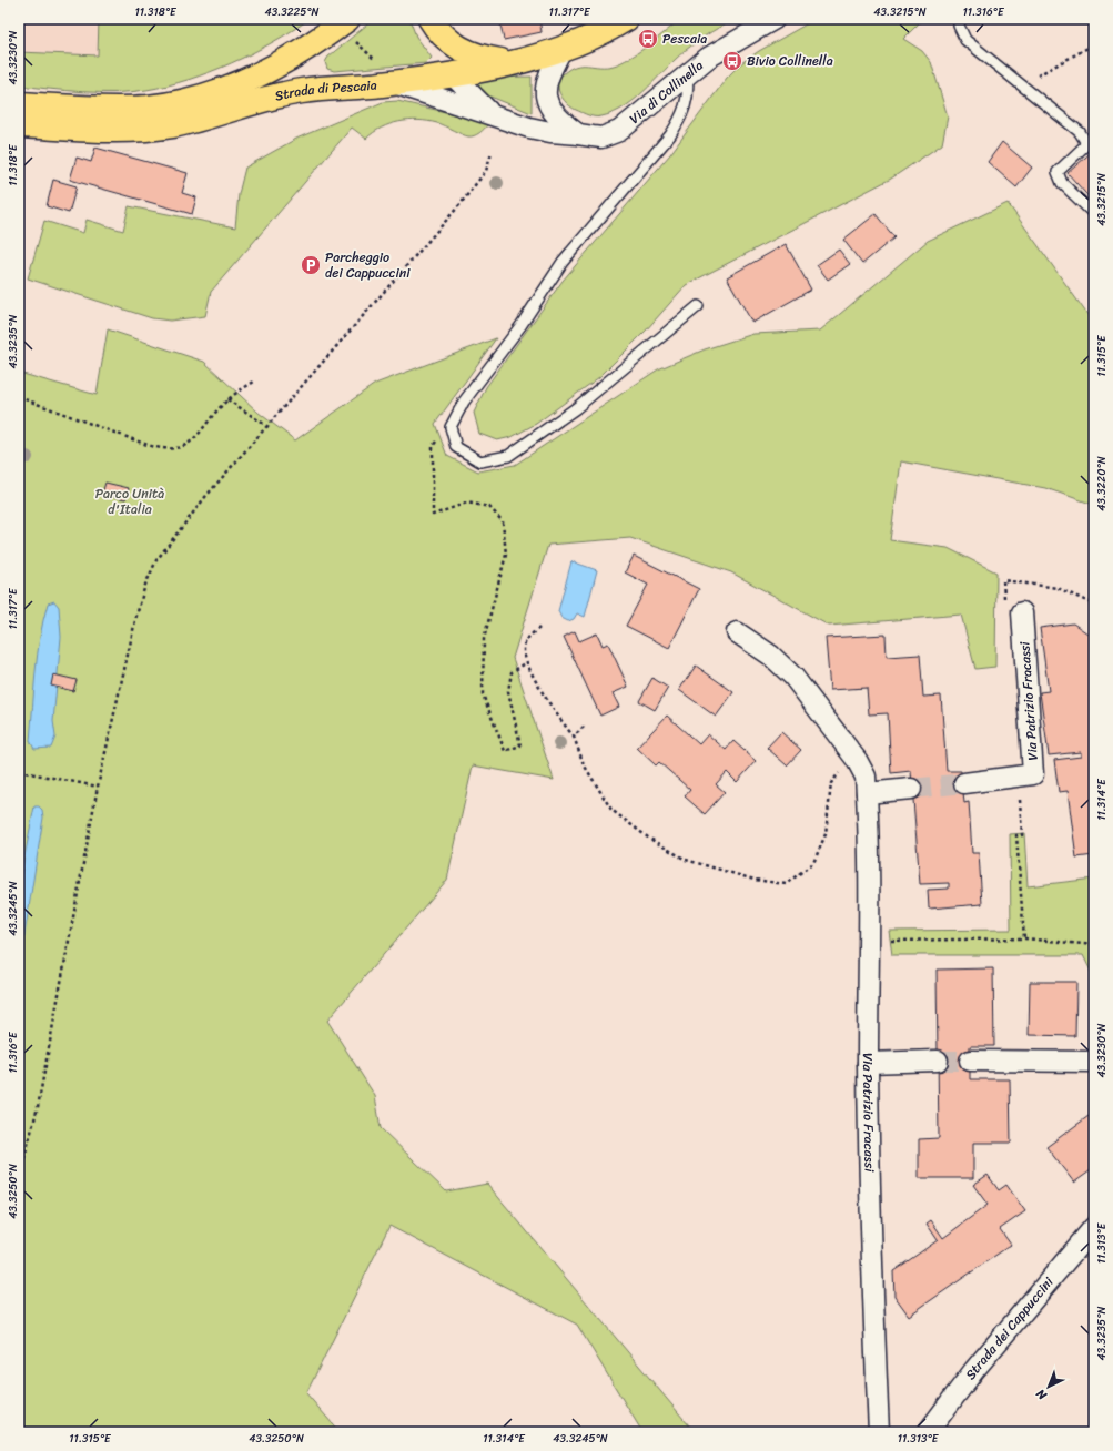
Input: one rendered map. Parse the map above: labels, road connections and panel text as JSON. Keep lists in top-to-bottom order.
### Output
{
  "streets": {
    "main road": ["Strada di Pescaia"],
    "street": ["Via di Collinella", "Via Patrizio Fracassi", "Strada dei Cappuccini"]
  },
  "crossings": [
    ["Strada di Pescaia", "Via di Collinella"]
  ],
  "parks": ["Parco Unità d'Italia"],
  "places": {
    "bus stop": ["Pescaia", "Bivio Collinella"],
    "parking": ["Parcheggio dei Cappuccini"]
  },
  "north": "bottom left",
  "coordinates": [
    "11.318°E",
    "43.3225°N",
    "11.317°E",
    "43.3215°N",
    "11.316°E",
    "43.3230°N",
    "43.3235°N",
    "11.315°E",
    "43.3220°N",
    "11.314°E",
    "43.3245°N",
    "43.3250°N",
    "11.313°E"
  ]
}
